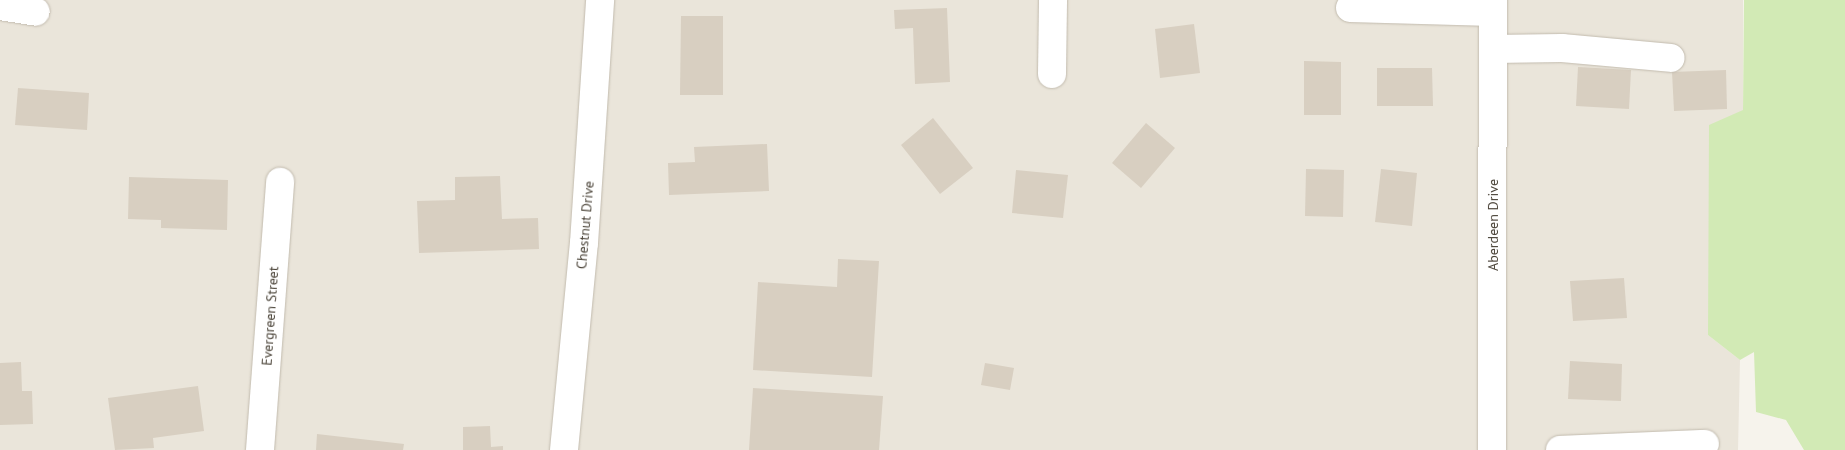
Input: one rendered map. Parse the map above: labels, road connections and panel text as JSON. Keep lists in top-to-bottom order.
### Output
{
  "streets": {
    "street": ["Chestnut Drive", "Aberdeen Drive", "Evergreen Street"]
  }
}
